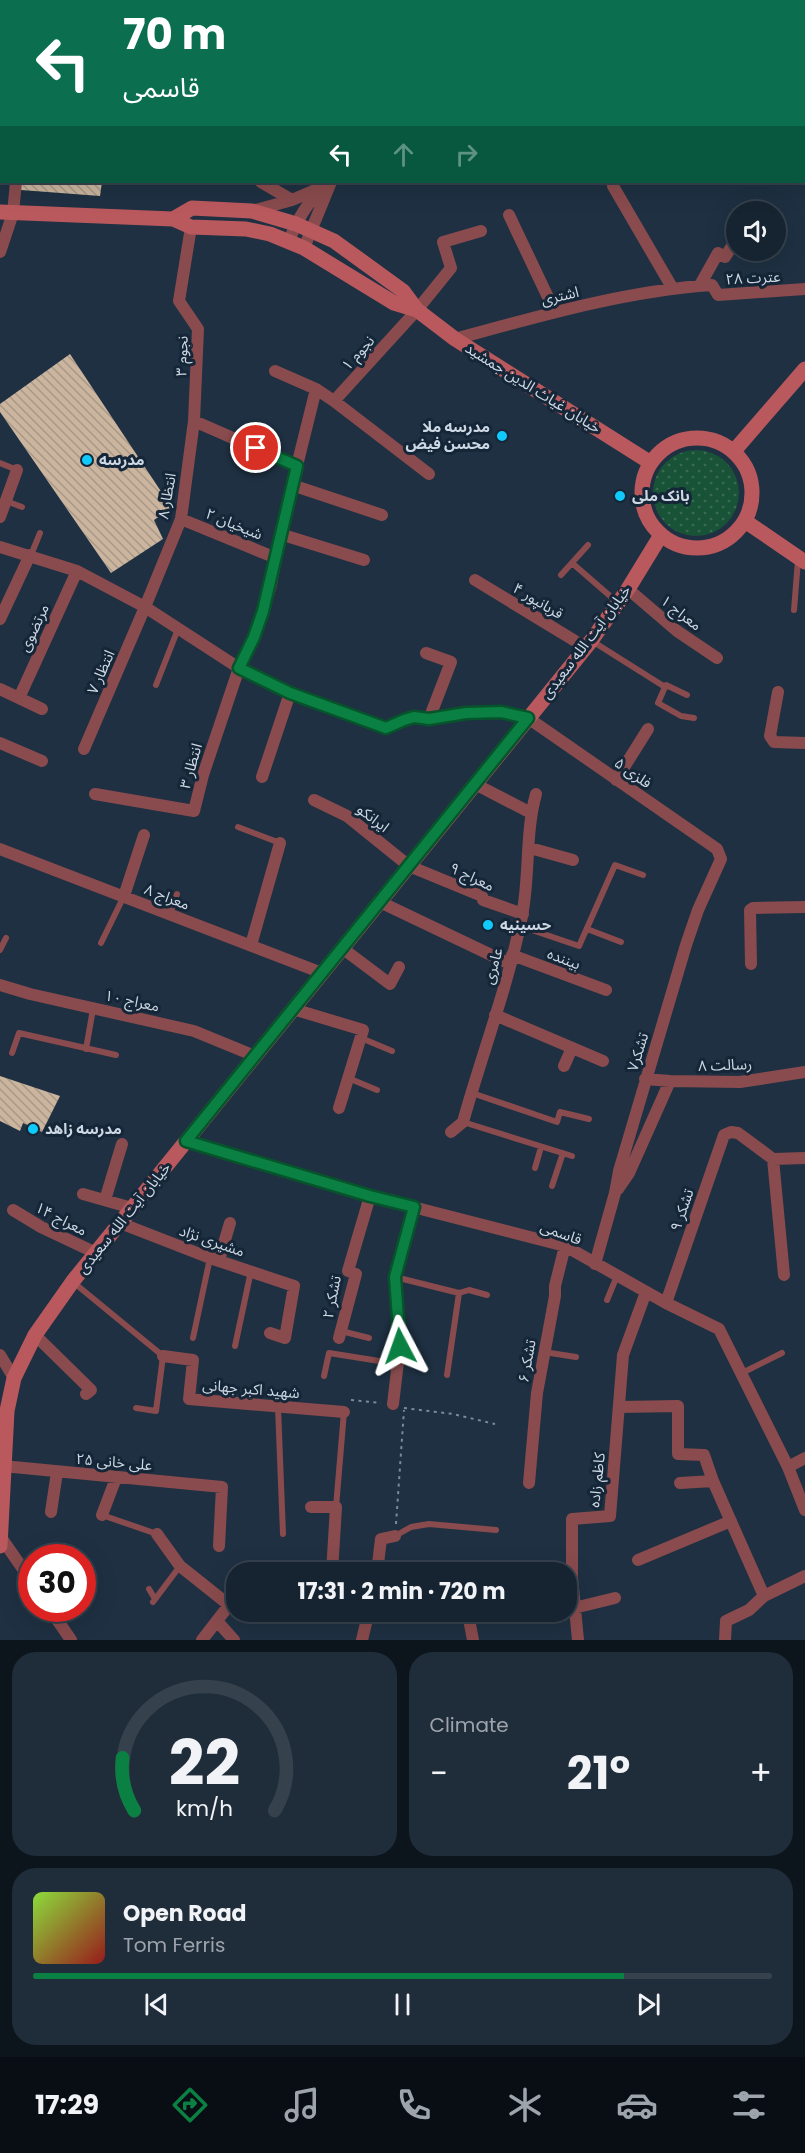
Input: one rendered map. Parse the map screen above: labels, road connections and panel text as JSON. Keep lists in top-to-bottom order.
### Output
{
  "streets": {
    "main road": ["خیابان غیاث الدین جمشید", "خیابان آیت الله سعیدی"],
    "street": [
      "عترت ۲۸",
      "اشتری",
      "نجوم ۱",
      "نجوم ۳",
      "انتظار ۸",
      "شیخیان ۲",
      "قربانپور ۴",
      "معراج ۱",
      "مرتضوی",
      "انتظار ۷",
      "انتظار ۳",
      "فلزی ۵",
      "ایرانکو",
      "معراج ۹",
      "معراج ۸",
      "بیننده",
      "عامری",
      "معراج ۱۰",
      "تشکر۷",
      "رسالت ۸",
      "تشکر ۹",
      "معراج ۱۴",
      "قاسمی",
      "مشیری نژاد",
      "تشکر ۲",
      "تشکر ۶",
      "شهید اکبر جهانی",
      "علی خانی ۲۵",
      "کاظم زاده"
    ]
  },
  "crossings": [
    ["عترت ۲۸", "اشتری"],
    ["اشتری", "خیابان غیاث الدین جمشید"],
    ["نجوم ۱", "خیابان غیاث الدین جمشید"],
    ["نجوم ۳", "خیابان غیاث الدین جمشید"],
    ["نجوم ۳", "انتظار ۸"],
    ["خیابان غیاث الدین جمشید", "خیابان آیت الله سعیدی"],
    ["انتظار ۸", "شیخیان ۲"],
    ["انتظار ۸", "انتظار ۷"],
    ["قربانپور ۴", "خیابان آیت الله سعیدی"],
    ["معراج ۱", "خیابان آیت الله سعیدی"],
    ["خیابان آیت الله سعیدی", "فلزی ۵"],
    ["خیابان آیت الله سعیدی", "ایرانکو"],
    ["خیابان آیت الله سعیدی", "معراج ۹"],
    ["خیابان آیت الله سعیدی", "معراج ۸"],
    ["خیابان آیت الله سعیدی", "بیننده"],
    ["خیابان آیت الله سعیدی", "معراج ۱۰"],
    ["خیابان آیت الله سعیدی", "معراج ۱۴"],
    ["خیابان آیت الله سعیدی", "قاسمی"],
    ["خیابان آیت الله سعیدی", "مشیری نژاد"],
    ["خیابان آیت الله سعیدی", "علی خانی ۲۵"],
    ["فلزی ۵", "تشکر۷"],
    ["ایرانکو", "معراج ۹"],
    ["معراج ۹", "عامری"],
    ["بیننده", "عامری"],
    ["تشکر۷", "رسالت ۸"],
    ["تشکر۷", "قاسمی"],
    ["تشکر ۹", "قاسمی"],
    ["قاسمی", "تشکر ۲"],
    ["قاسمی", "تشکر ۶"],
    ["قاسمی", "کاظم زاده"]
  ],
  "places": [
    "مدرسه ملا محسن فیض",
    "مدرسه",
    "بانک ملی",
    "حسینیه",
    "مدرسه زاهد"
  ],
  "page": {
    "turn": ["70 m", "قاسمی"],
    "limit": "30",
    "trip": "17:31 · 2 min · 720 m",
    "tile": "Climate",
    "heat": ["−", "21°", "+"],
    "song": ["Open Road", "Tom Ferris"],
    "tabs": "17:29",
    "gauge": ["22", "km/h"]
  }
}
